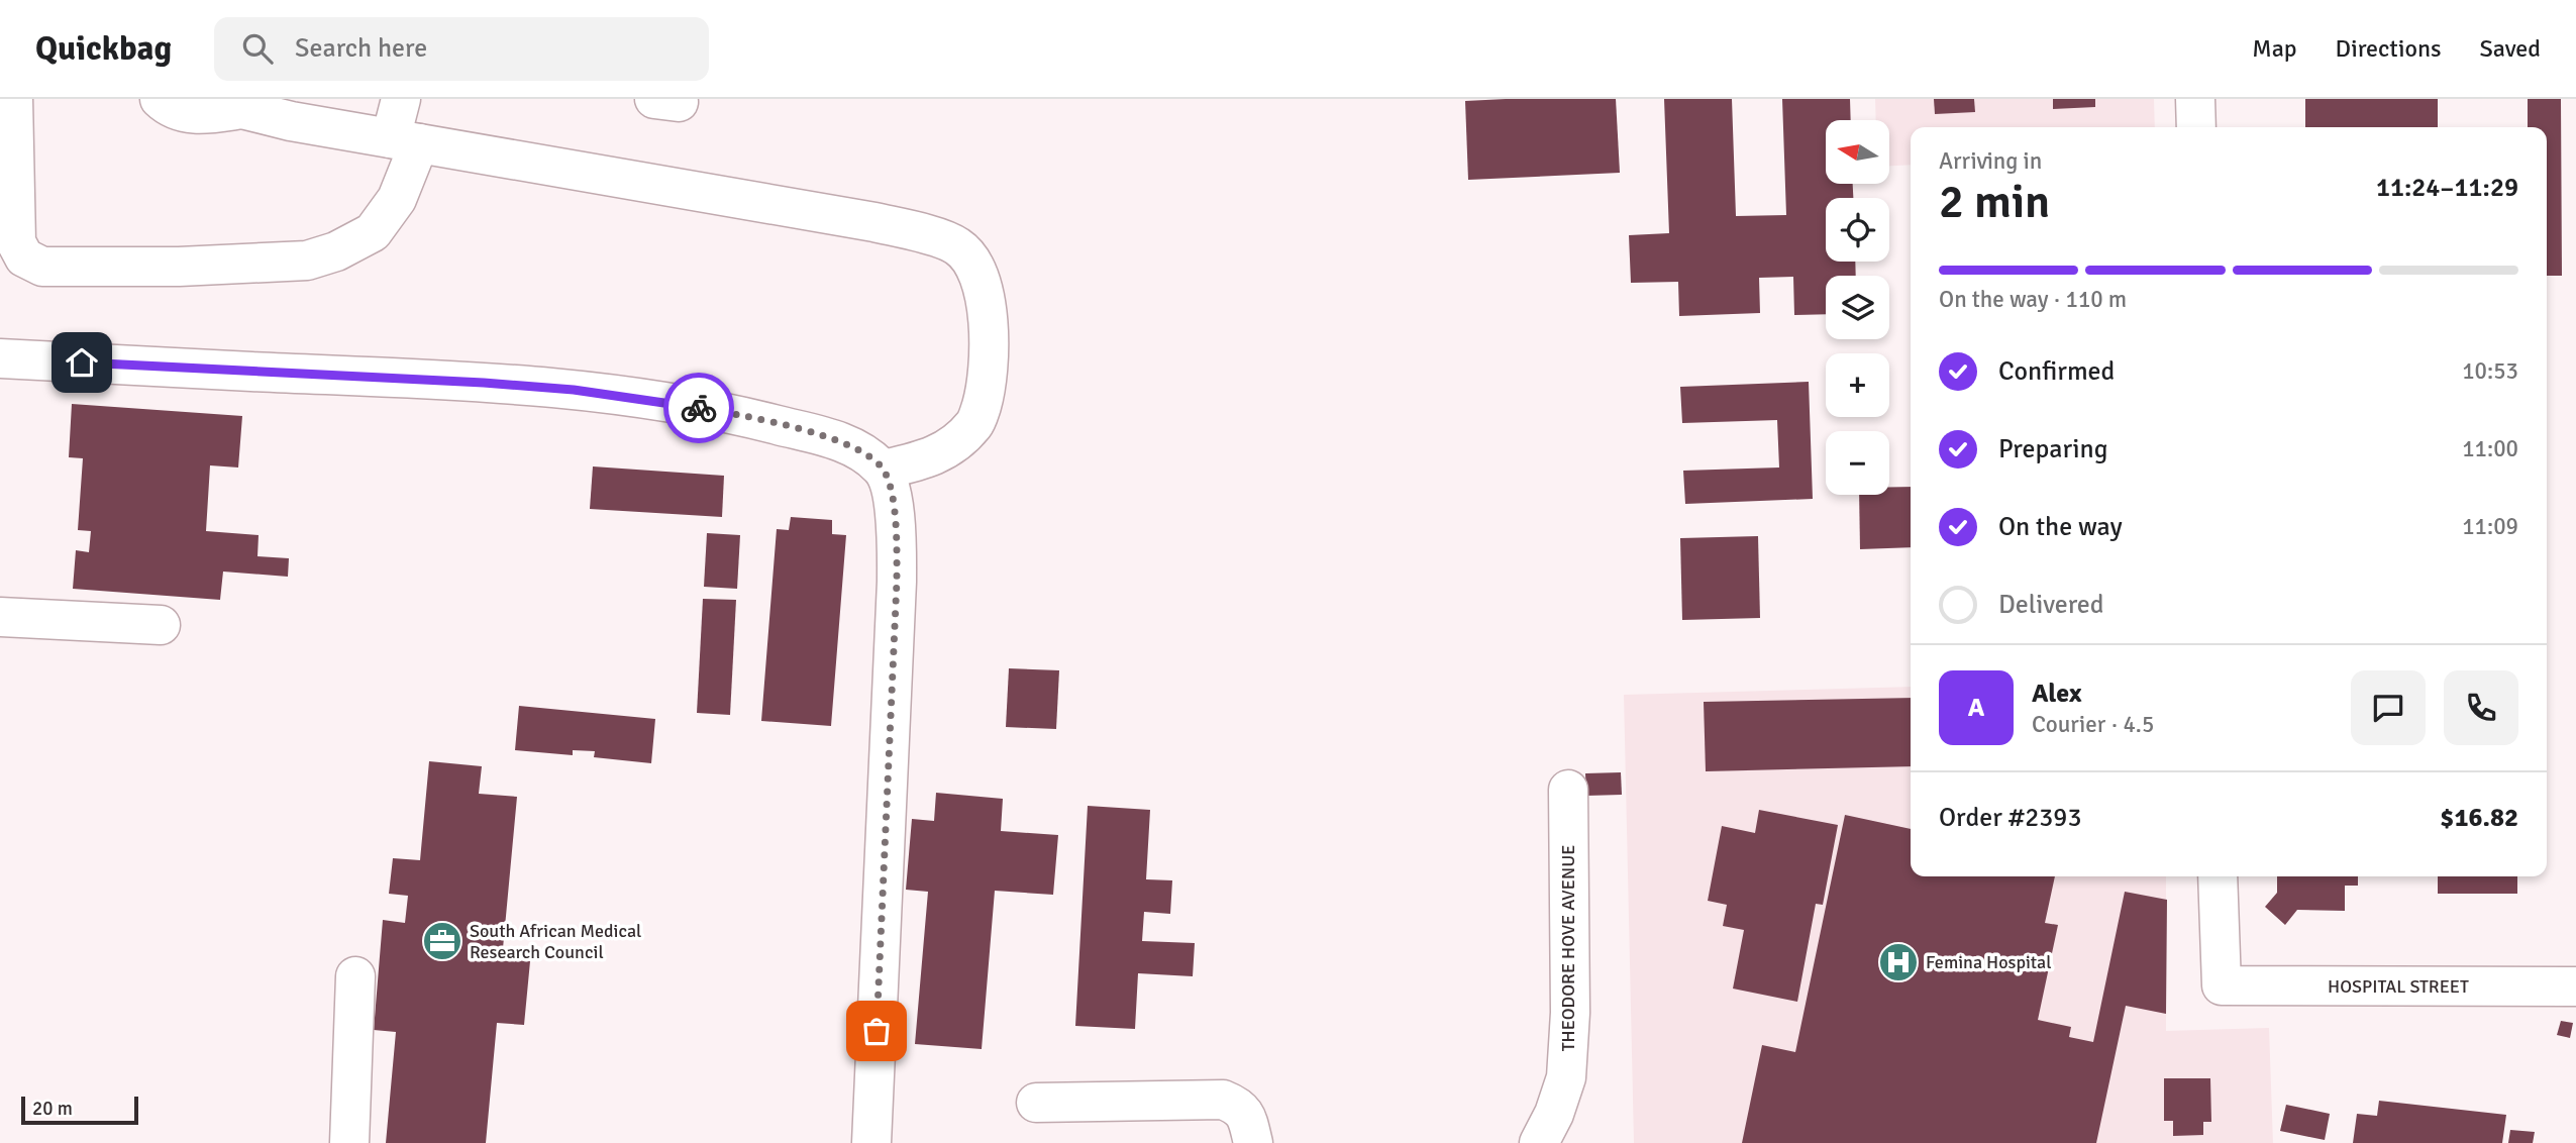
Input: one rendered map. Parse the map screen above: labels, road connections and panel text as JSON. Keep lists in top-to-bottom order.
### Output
{
  "streets": {
    "street": ["THEODORE HOVE AVENUE", "HOSPITAL STREET"]
  },
  "places": {
    "office": ["South African Medical Research Council"],
    "hospital": ["Femina Hospital"]
  },
  "scale_bar": "20 m",
  "north": "left",
  "page": {
    "header": "Quickbag",
    "search": "Search here",
    "nav": ["Map", "Directions", "Saved"],
    "map_buttons": ["+", "−"],
    "heading": ["2 min", "Arriving in", "11:24–11:29"],
    "panel": [
      "Alex",
      "Courier · 4.5",
      "Order #2393",
      "$16.82"
    ],
    "bar": "On the way · 110 m",
    "list": [
      ["Confirmed", "10:53"],
      ["Preparing", "11:00"],
      ["On the way", "11:09"],
      "Delivered"
    ],
    "round": "A",
    "scale": "20 m"
  }
}
